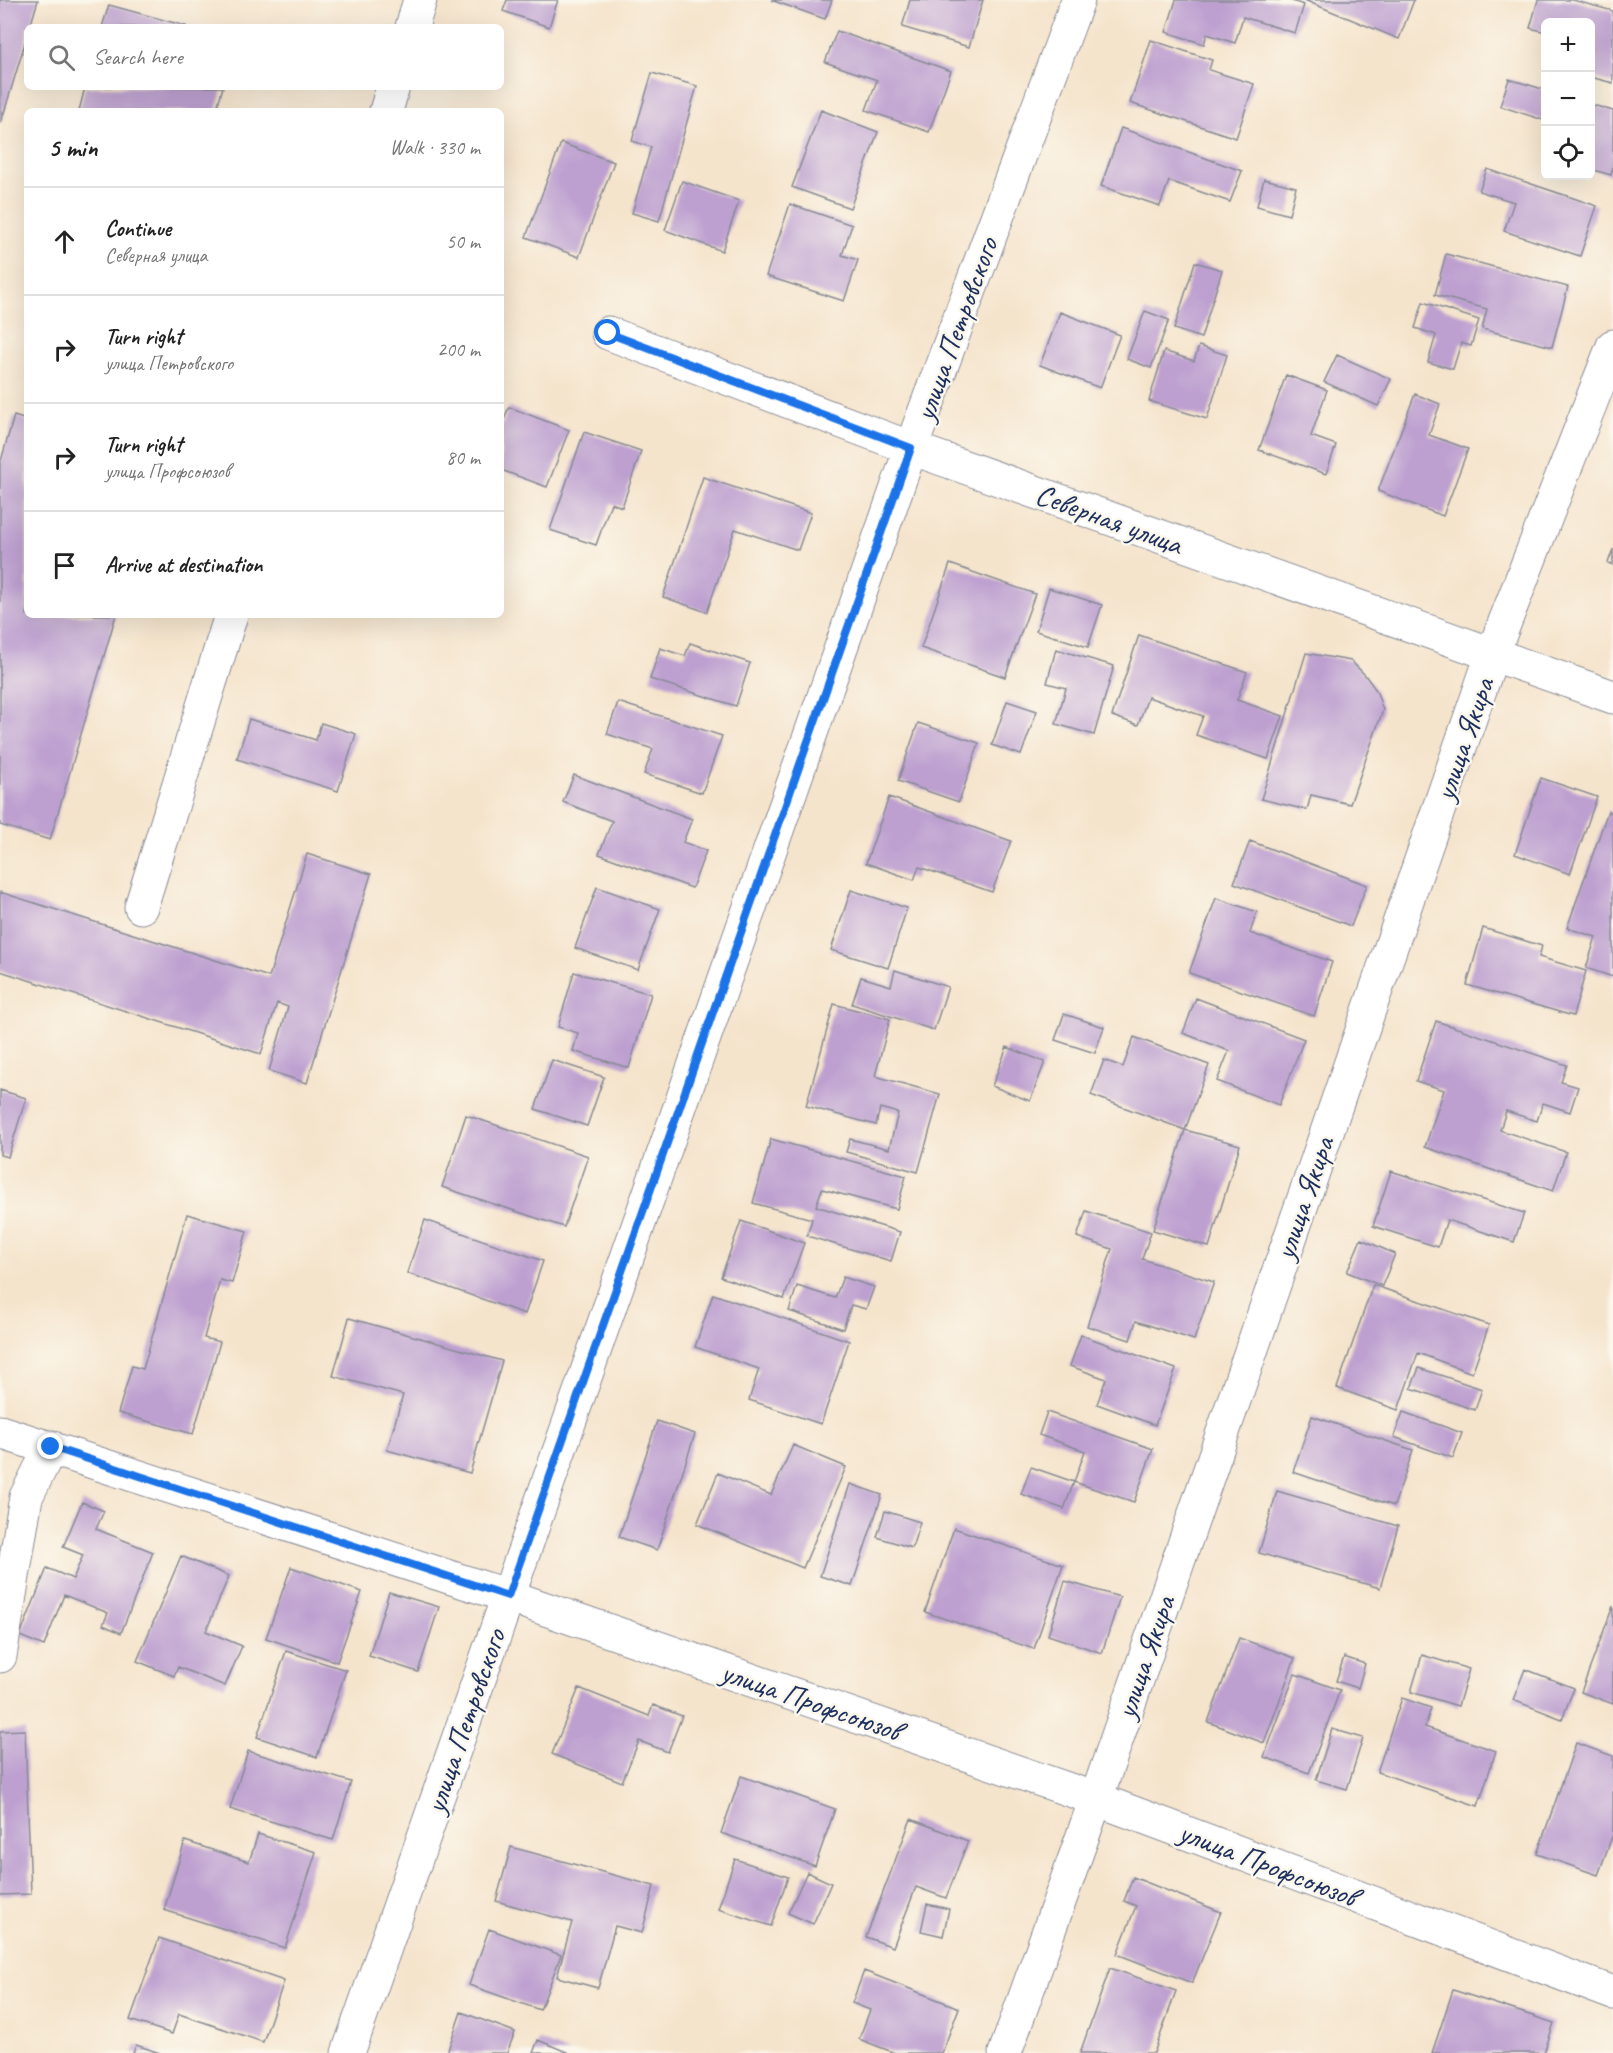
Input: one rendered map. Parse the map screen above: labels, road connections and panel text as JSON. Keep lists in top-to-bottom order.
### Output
{
  "streets": {
    "street": [
      "улица Петровского",
      "Северная улица",
      "улица Якира",
      "улица Профсоюзов"
    ]
  },
  "crossings": [
    ["улица Петровского", "Северная улица"],
    ["улица Петровского", "улица Профсоюзов"],
    ["Северная улица", "улица Якира"],
    ["улица Якира", "улица Профсоюзов"]
  ],
  "page": {
    "map_buttons": ["+", "−"],
    "search": "Search here",
    "heading": ["5 min", "Walk · 330 m"],
    "list": [
      ["Continue", "Северная улица", "50 m"],
      ["Turn right", "улица Петровского", "200 m"],
      ["Turn right", "улица Профсоюзов", "80 m"],
      "Arrive at destination"
    ]
  }
}
